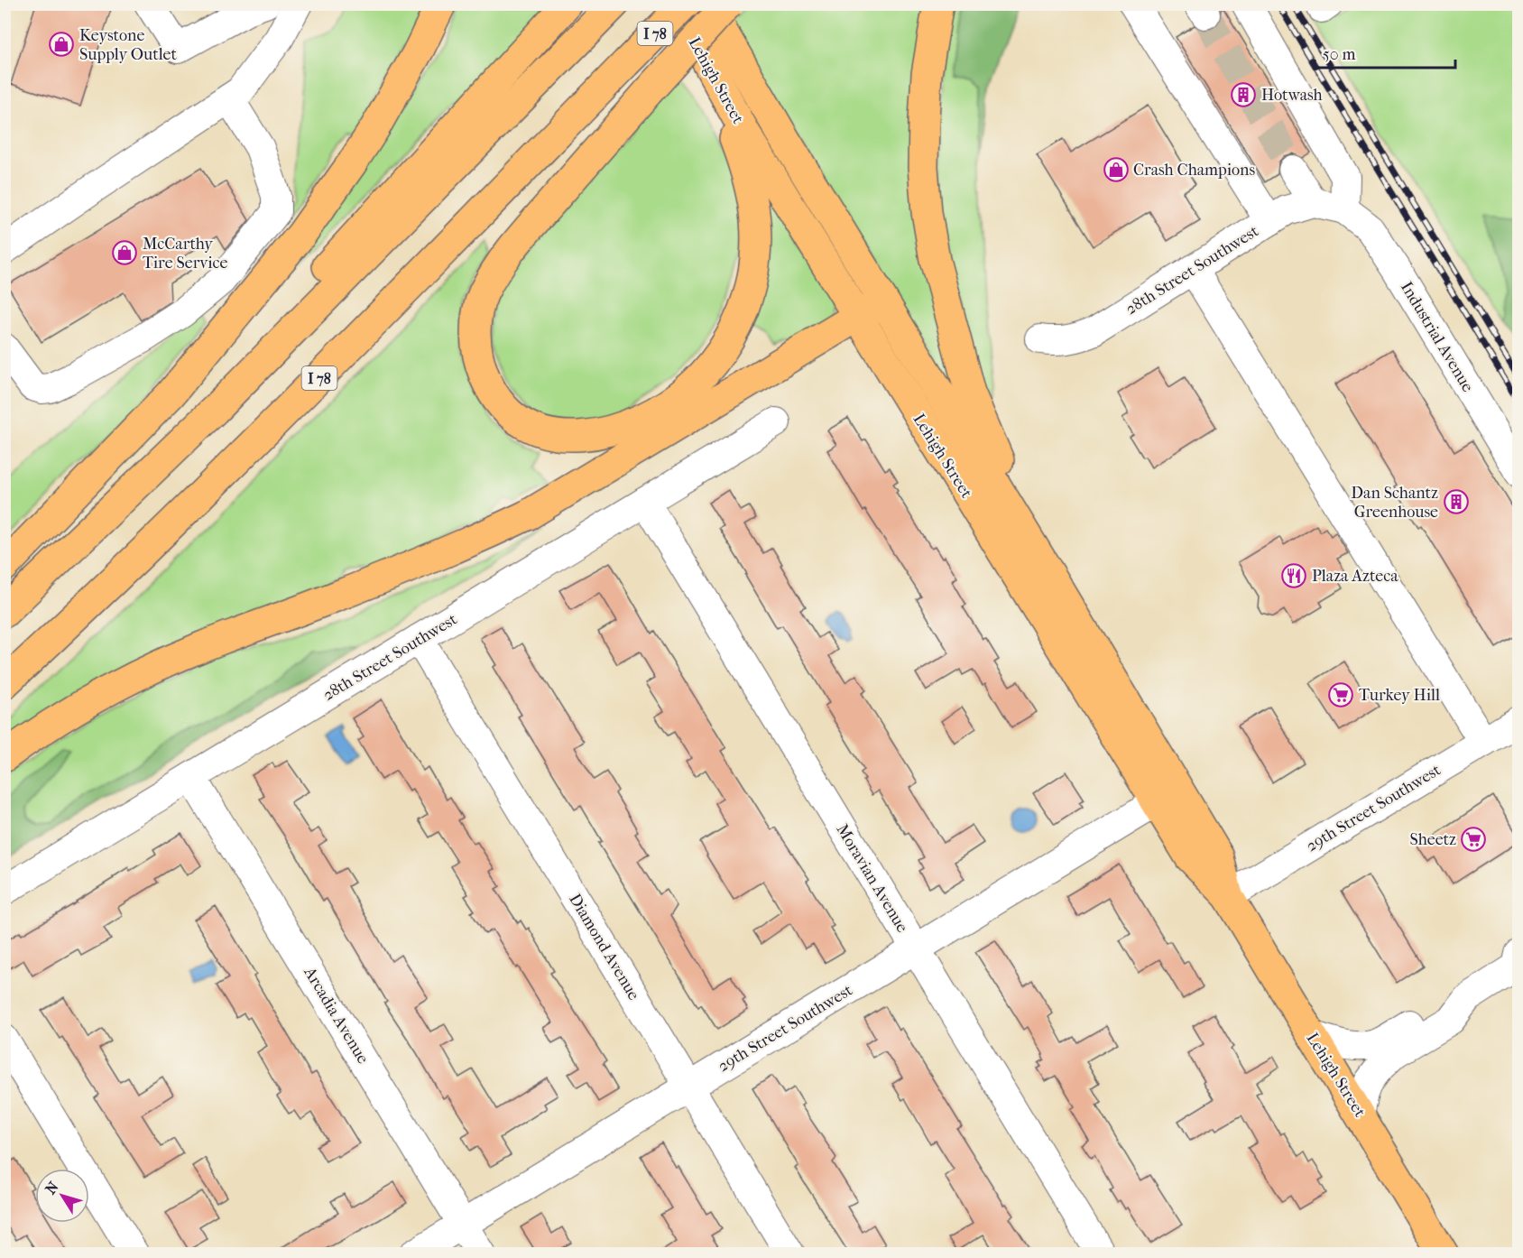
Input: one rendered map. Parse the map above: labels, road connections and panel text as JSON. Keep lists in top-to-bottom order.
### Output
{
  "streets": {
    "highway": ["I 78", "Lehigh Street"],
    "street": [
      "28th Street Southwest",
      "Industrial Avenue",
      "29th Street Southwest",
      "Moravian Avenue",
      "Diamond Avenue",
      "Arcadia Avenue"
    ]
  },
  "crossings": [
    ["Lehigh Street", "29th Street Southwest"],
    ["28th Street Southwest", "Moravian Avenue"],
    ["28th Street Southwest", "Diamond Avenue"],
    ["28th Street Southwest", "Arcadia Avenue"],
    ["29th Street Southwest", "Moravian Avenue"],
    ["29th Street Southwest", "Diamond Avenue"],
    ["29th Street Southwest", "Arcadia Avenue"]
  ],
  "places": {
    "shop": ["Keystone Supply Outlet", "Crash Champions", "McCarthy Tire Service"],
    "building": ["Hotwash", "Dan Schantz Greenhouse"],
    "restaurant": ["Plaza Azteca"],
    "supermarket": ["Turkey Hill", "Sheetz"]
  },
  "scale_bar": "50 m",
  "north": "top left"
}
